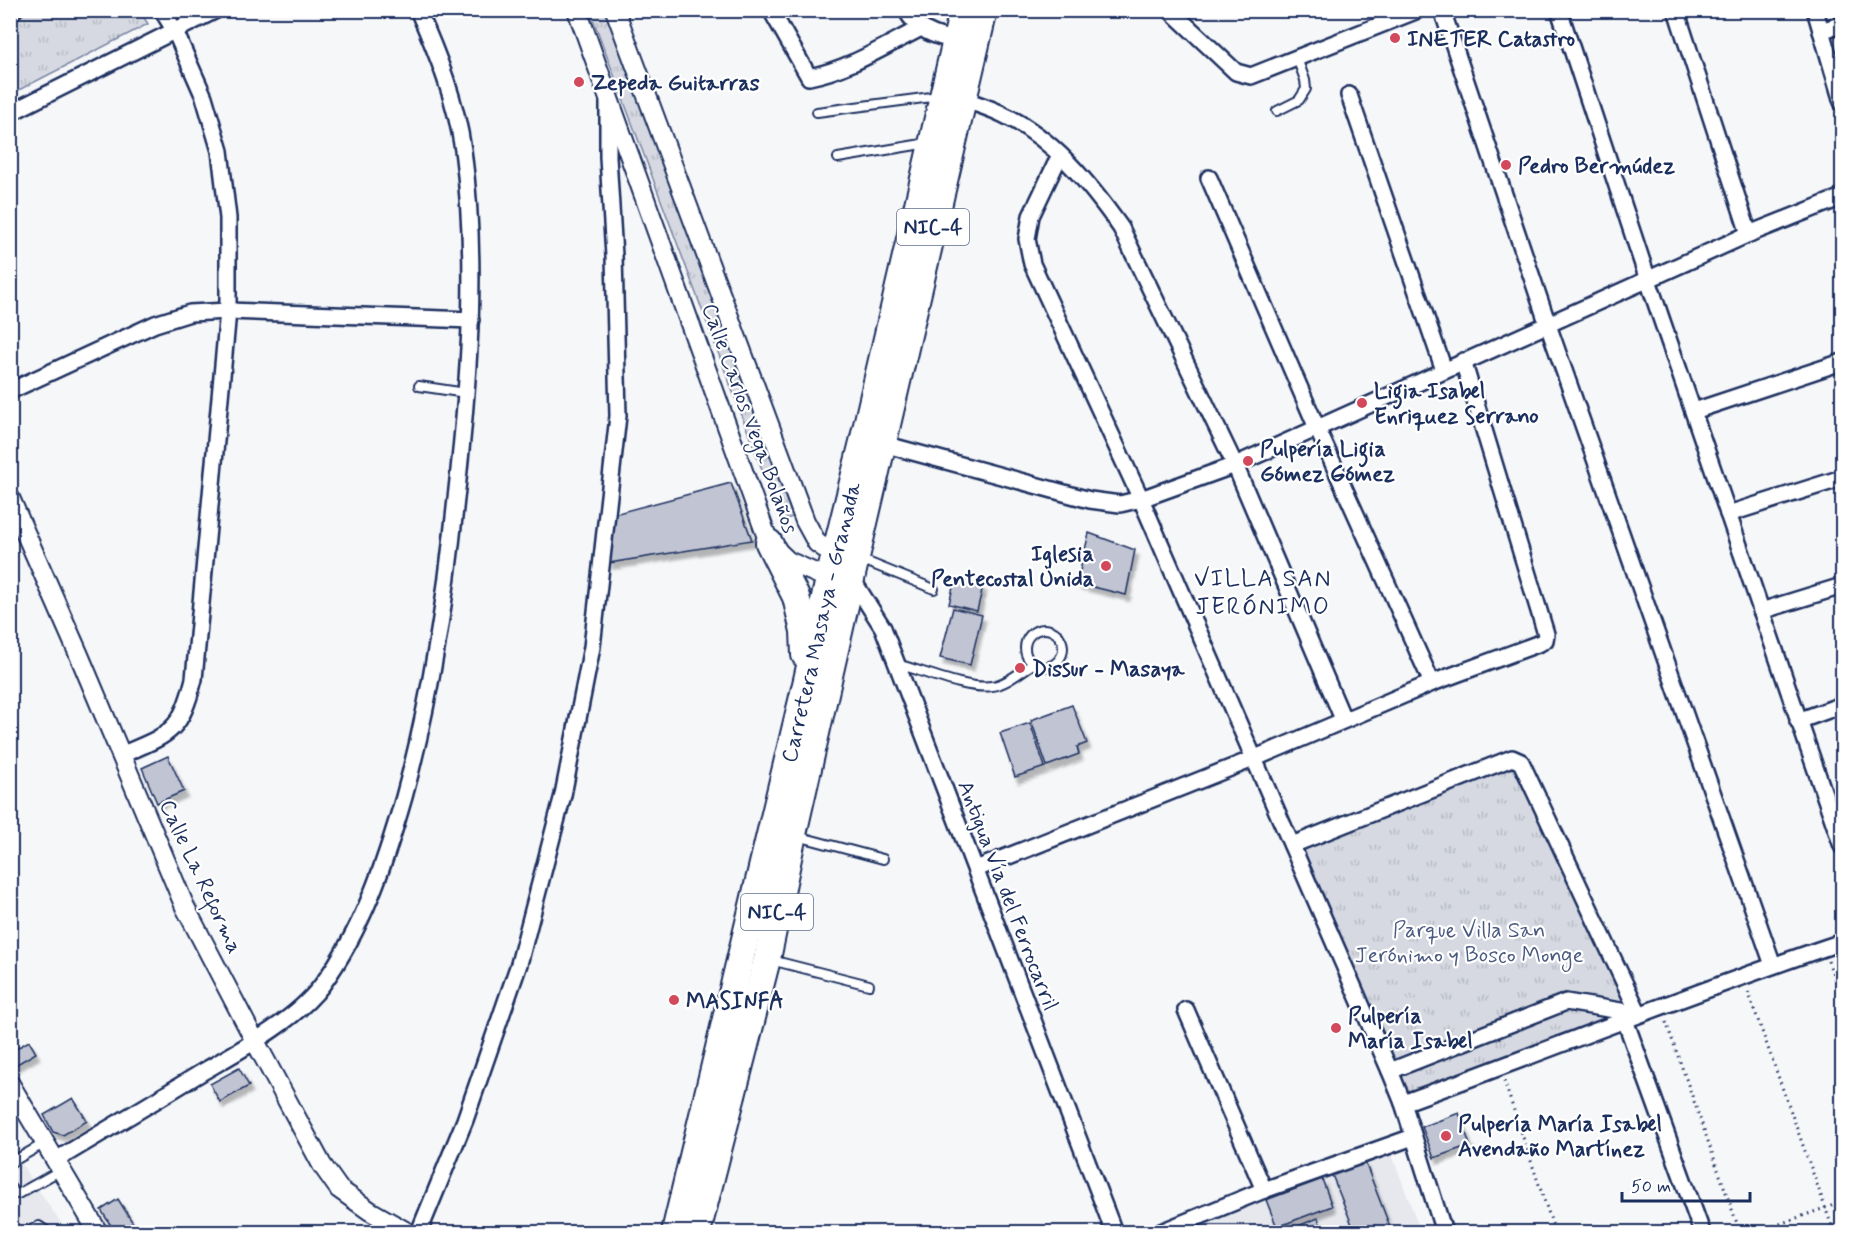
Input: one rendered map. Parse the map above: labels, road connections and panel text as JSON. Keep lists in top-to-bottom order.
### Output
{
  "streets": {
    "highway": ["NIC-4", "Carretera Masaya - Granada"],
    "street": ["Calle Carlos Vega Bolaños", "Calle La Reforma", "Antigua Vía del Ferrocarril"]
  },
  "crossings": [
    ["Calle Carlos Vega Bolaños", "Carretera Masaya - Granada"],
    ["Calle Carlos Vega Bolaños", "Antigua Vía del Ferrocarril"],
    ["Carretera Masaya - Granada", "Antigua Vía del Ferrocarril"]
  ],
  "districts": ["VILLA SAN JERÓNIMO"],
  "parks": ["Parque Villa San Jerónimo y Bosco Monge"],
  "places": [
    "INETER Catastro",
    "Zepeda Guitarras",
    "Pedro Bermúdez",
    "Ligia Isabel Enriquez Serrano",
    "Pulpería Ligia Gómez Gómez",
    "Iglesia Pentecostal Unida",
    "Dissur - Masaya",
    "MASINFA",
    "Pulpería María Isabel",
    "Pulpería María Isabel Avendaño Martínez"
  ],
  "scale_bar": "50 m"
}
